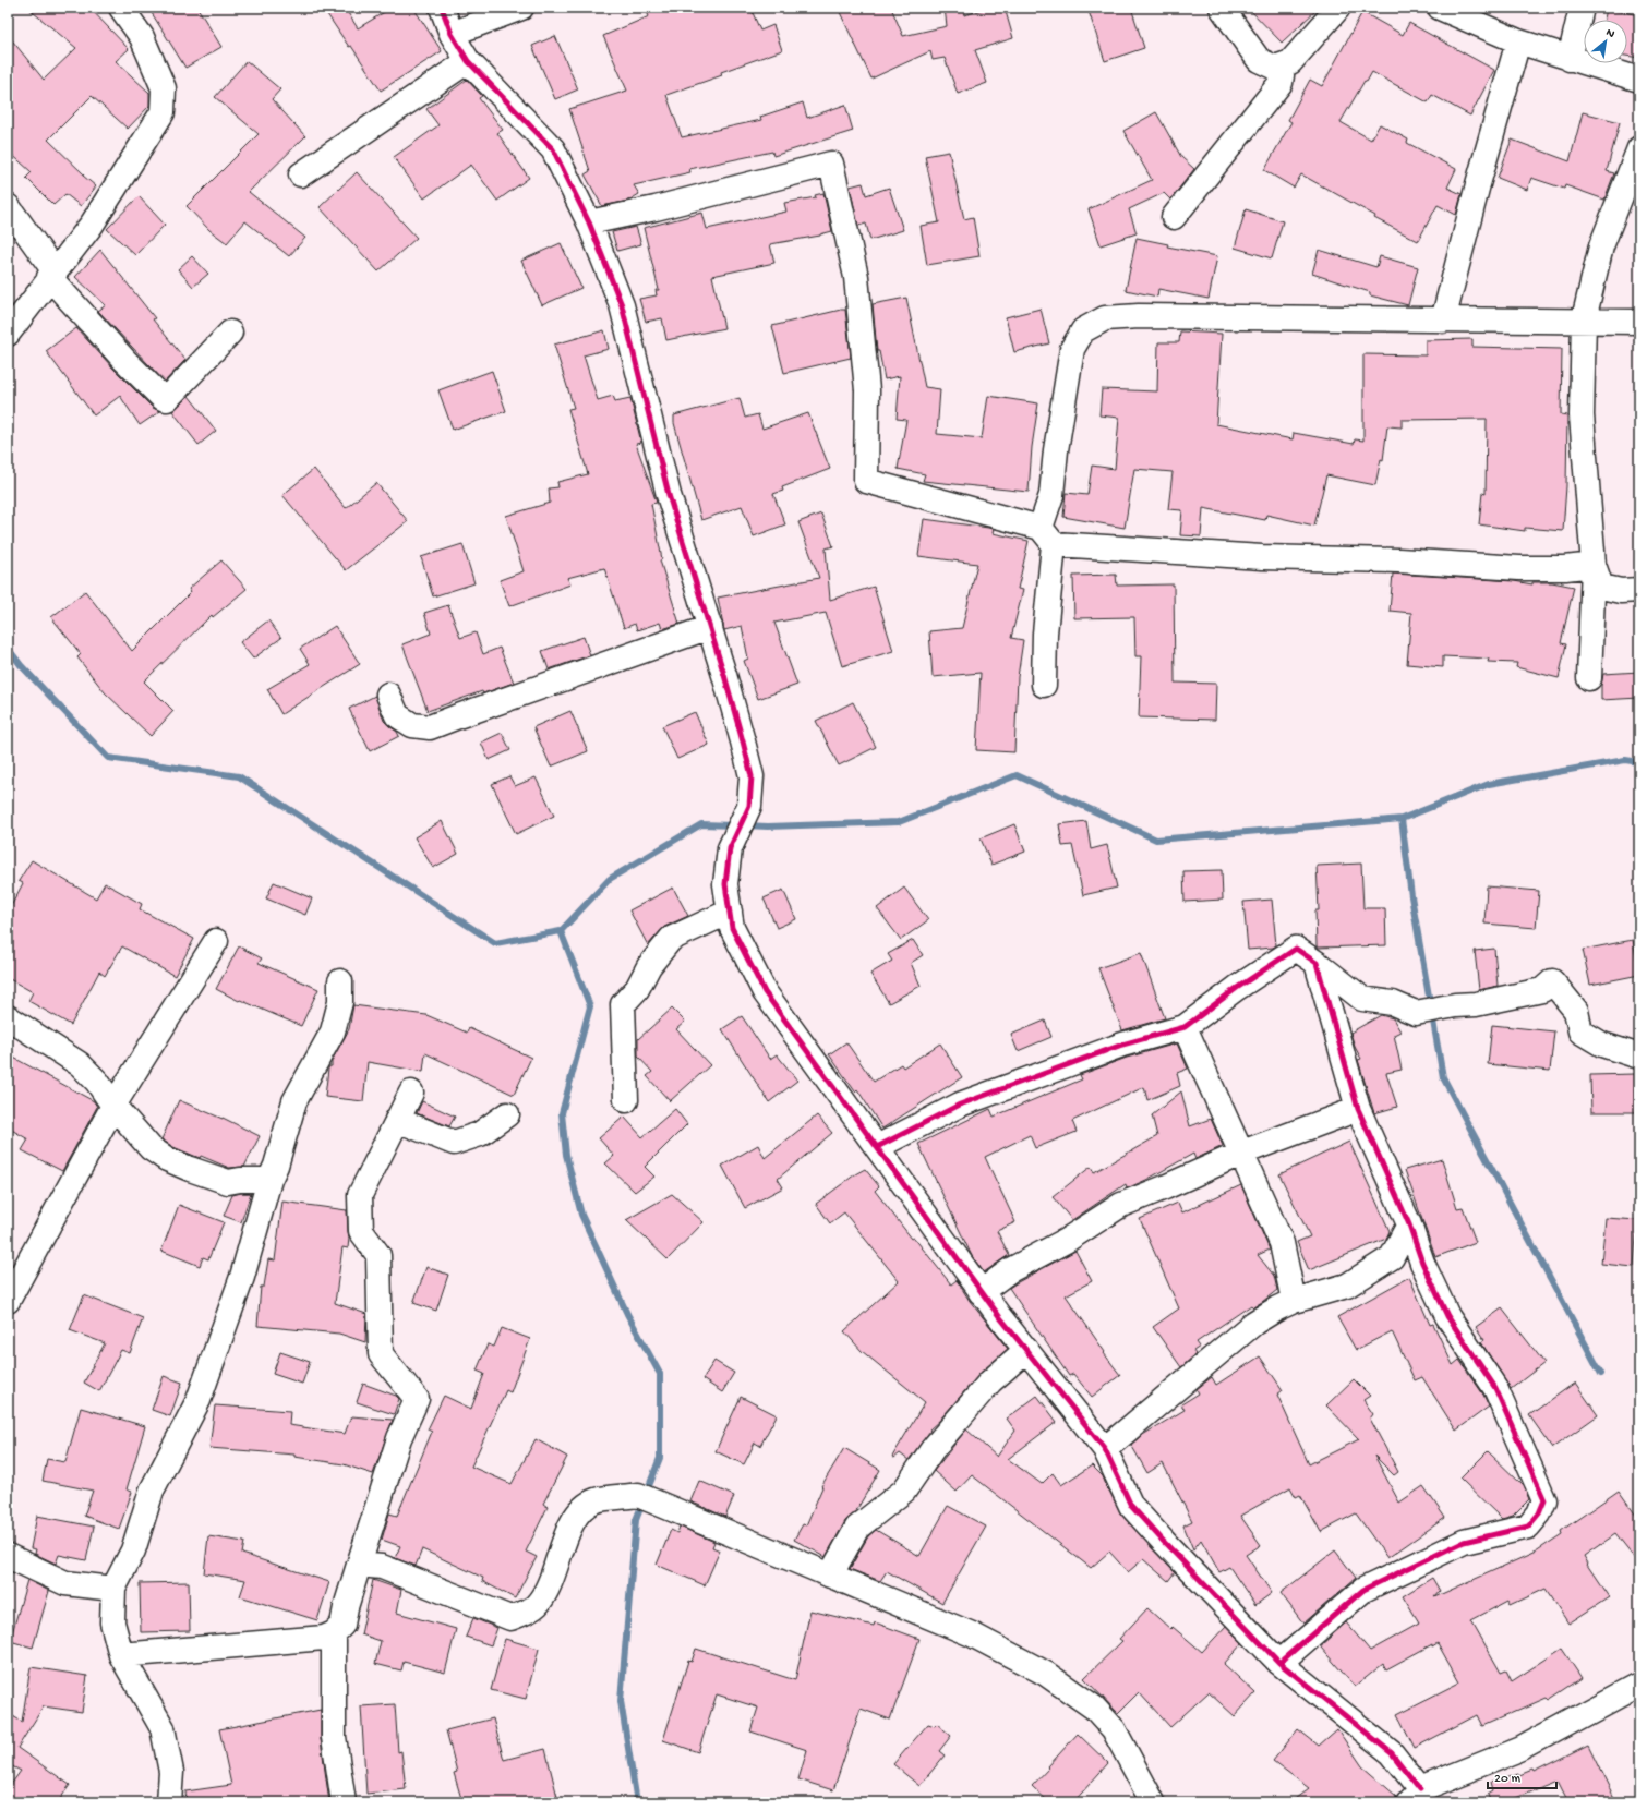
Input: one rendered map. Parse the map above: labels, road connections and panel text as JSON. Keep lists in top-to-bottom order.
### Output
{
  "scale_bar": "20 m",
  "north": "top right"
}
